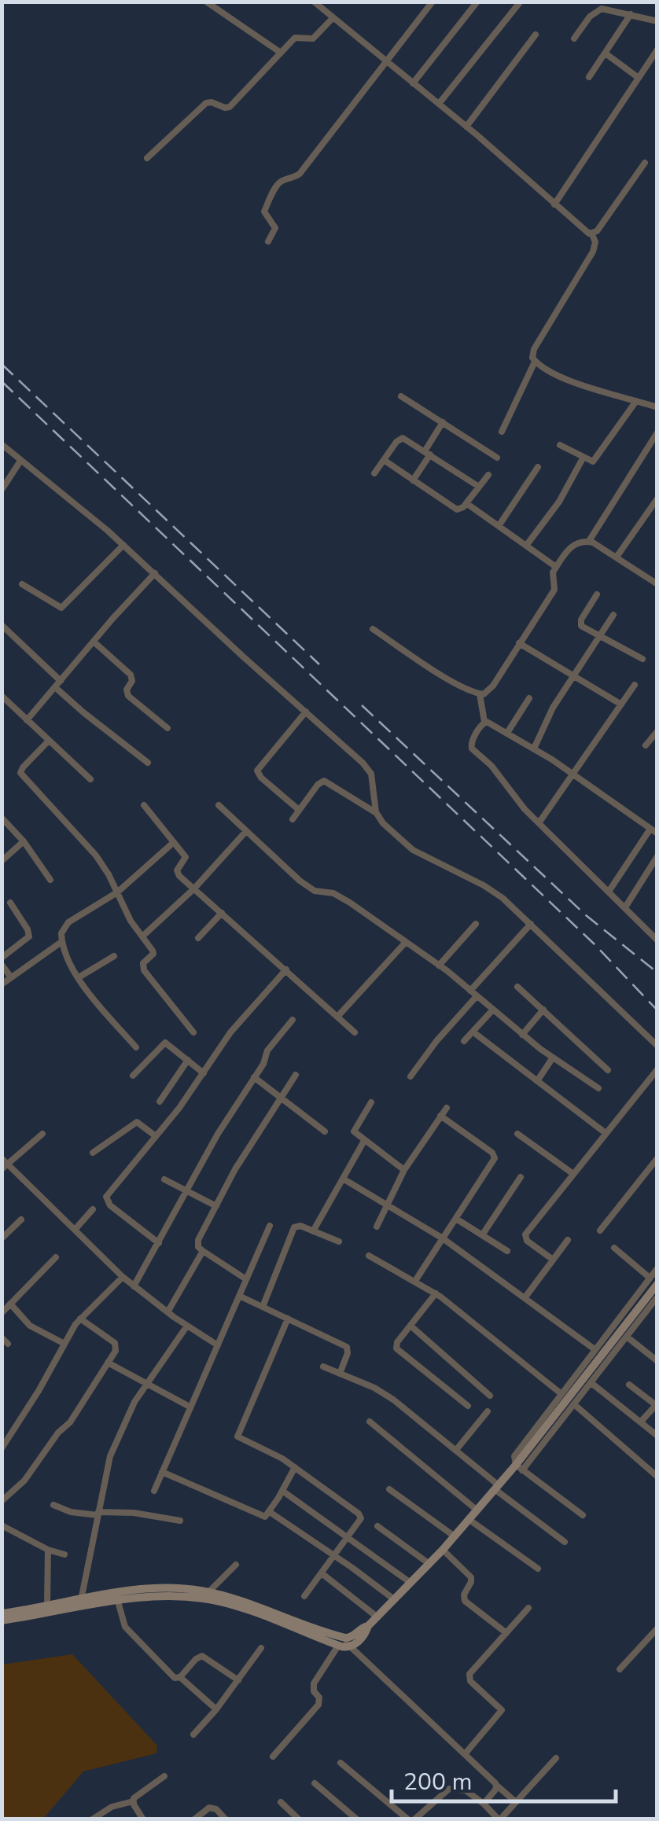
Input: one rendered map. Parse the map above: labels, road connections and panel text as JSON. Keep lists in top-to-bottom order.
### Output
{
  "scale_bar": "200 m"
}
